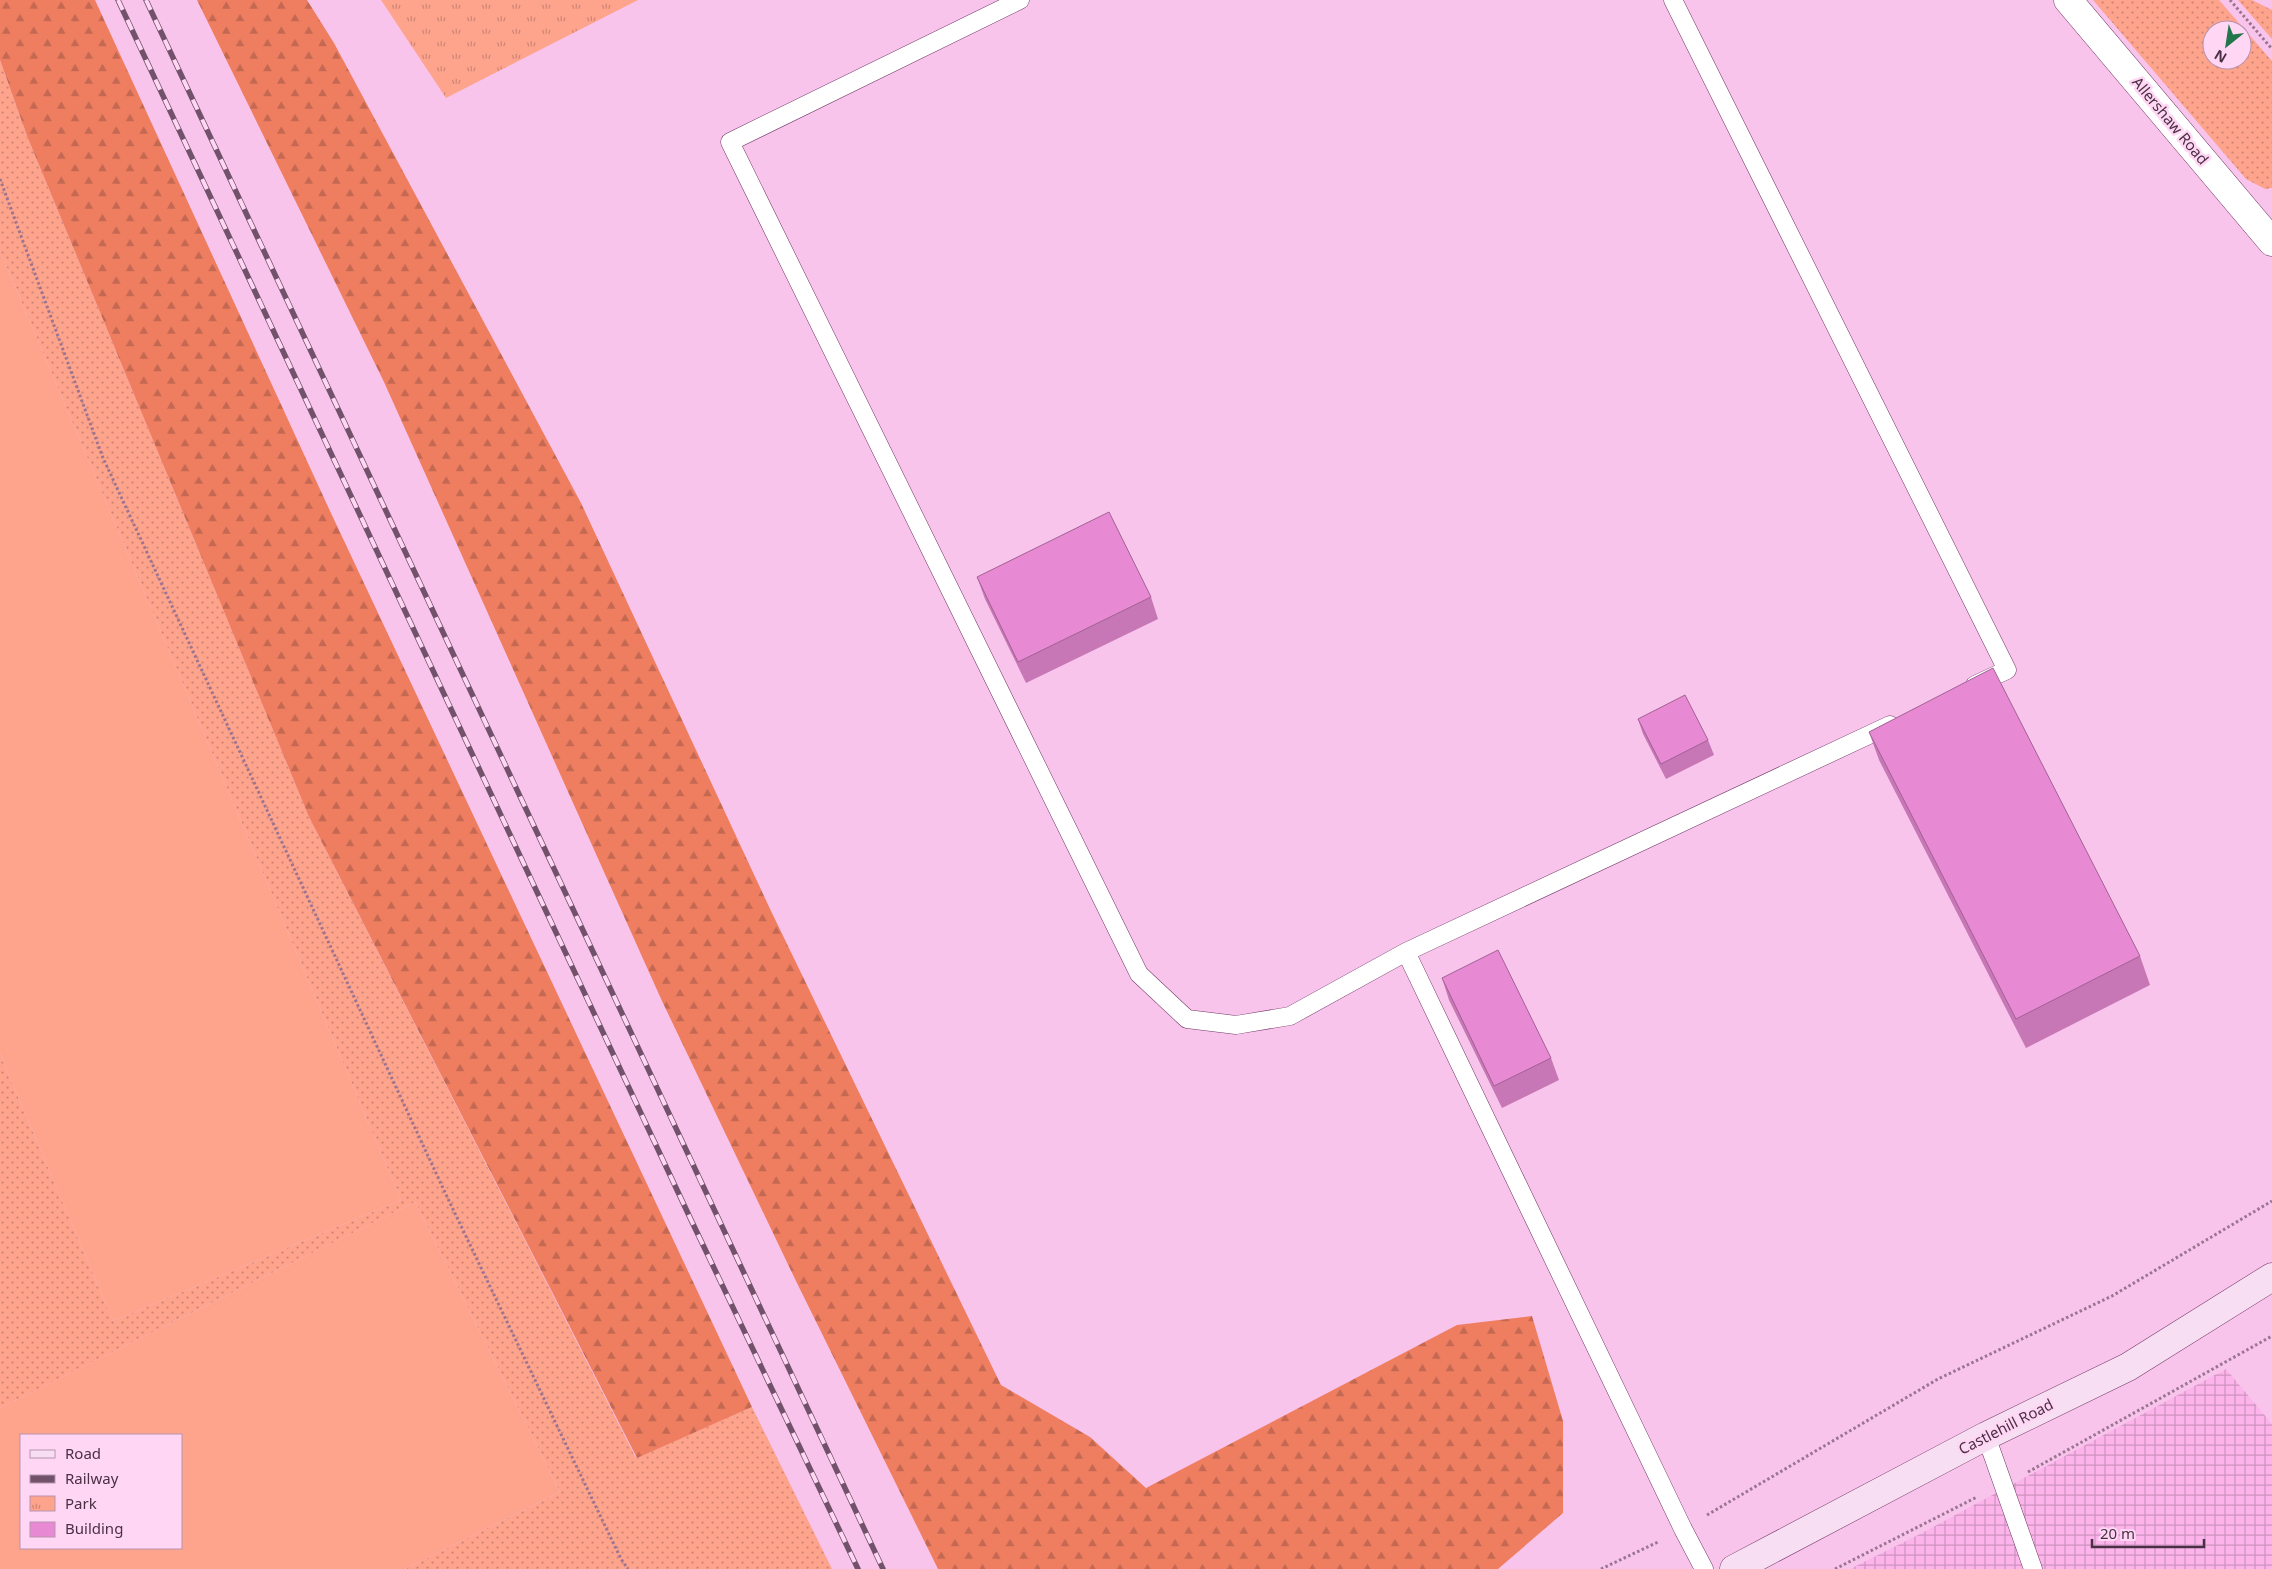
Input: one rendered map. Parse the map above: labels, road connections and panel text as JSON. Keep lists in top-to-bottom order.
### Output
{
  "streets": {
    "main road": ["Castlehill Road"],
    "street": ["Allershaw Road"]
  },
  "legend": [
    "Road",
    "Railway",
    "Park",
    "Building"
  ],
  "scale_bar": "20 m",
  "north": "bottom left"
}
